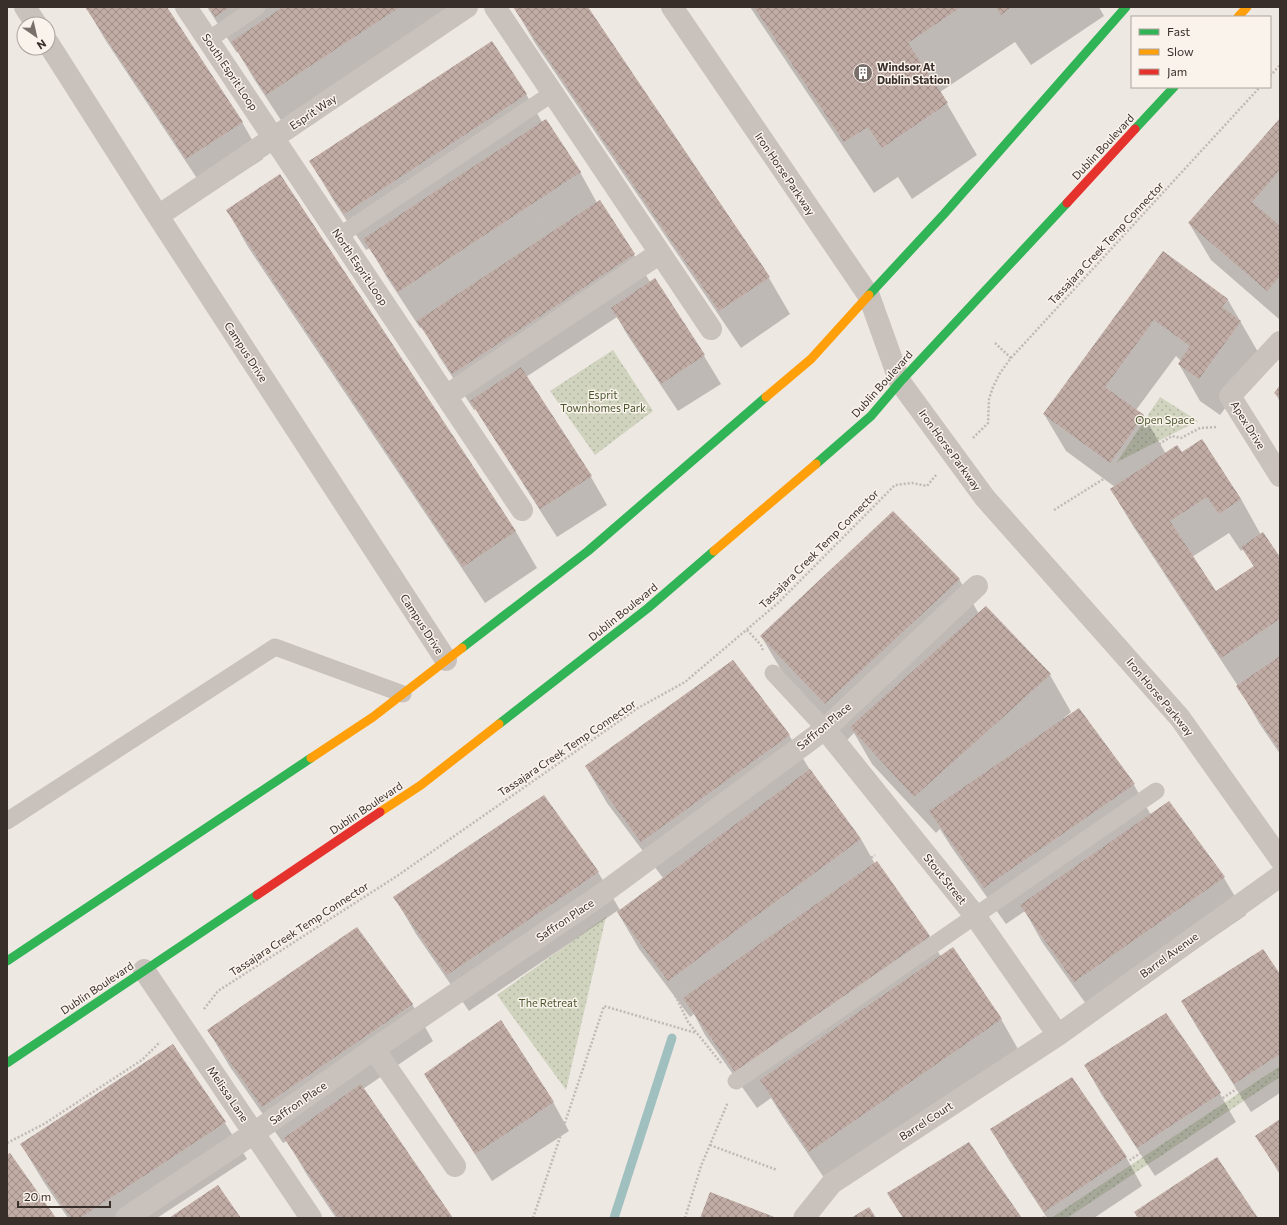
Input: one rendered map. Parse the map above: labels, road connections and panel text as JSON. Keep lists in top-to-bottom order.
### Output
{
  "streets": {
    "main road": ["Dublin Boulevard"],
    "street": [
      "South Esprit Loop",
      "Esprit Way",
      "Iron Horse Parkway",
      "North Esprit Loop",
      "Campus Drive",
      "Apex Drive",
      "Saffron Place",
      "Stout Street",
      "Barrel Avenue",
      "Melissa Lane",
      "Barrel Court"
    ],
    "path": ["Tassajara Creek Temp Connector"]
  },
  "crossings": [
    ["South Esprit Loop", "Esprit Way"],
    ["South Esprit Loop", "North Esprit Loop"],
    ["Esprit Way", "North Esprit Loop"],
    ["Esprit Way", "Campus Drive"],
    ["Dublin Boulevard", "Iron Horse Parkway"],
    ["Dublin Boulevard", "Melissa Lane"],
    ["Saffron Place", "Stout Street"],
    ["Saffron Place", "Melissa Lane"],
    ["Stout Street", "Barrel Avenue"],
    ["Stout Street", "Barrel Court"],
    ["Barrel Avenue", "Barrel Court"]
  ],
  "parks": ["Esprit Townhomes Park", "Open Space", "The Retreat"],
  "places": {
    "building": ["Windsor At Dublin Station"]
  },
  "legend": ["Fast", "Slow", "Jam"],
  "scale_bar": "20 m",
  "north": "bottom right"
}
